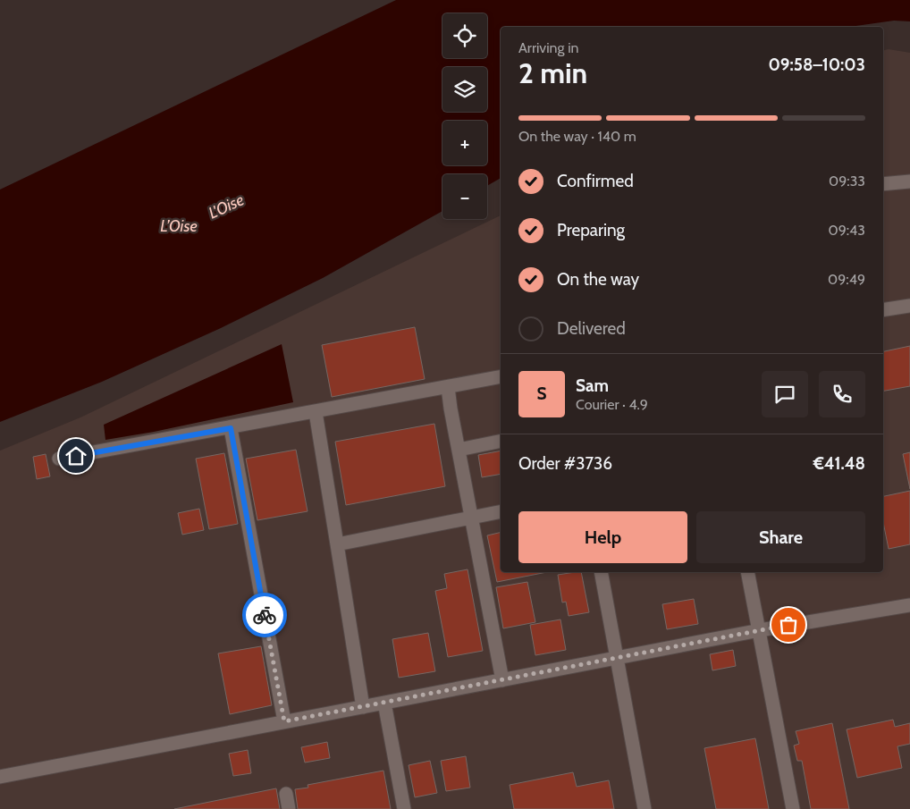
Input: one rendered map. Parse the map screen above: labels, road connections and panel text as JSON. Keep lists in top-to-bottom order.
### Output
{
  "water": ["L'Oise", "L’Oise"],
  "page": {
    "map_buttons": ["+", "−"],
    "heading": ["2 min", "Arriving in", "09:58–10:03"],
    "panel": [
      "Sam",
      "Courier · 4.9",
      "Order #3736",
      "€41.48"
    ],
    "bar": "On the way · 140 m",
    "list": [
      ["Confirmed", "09:33"],
      ["Preparing", "09:43"],
      ["On the way", "09:49"],
      "Delivered"
    ],
    "round": "S",
    "buttons": ["Help", "Share"]
  }
}
